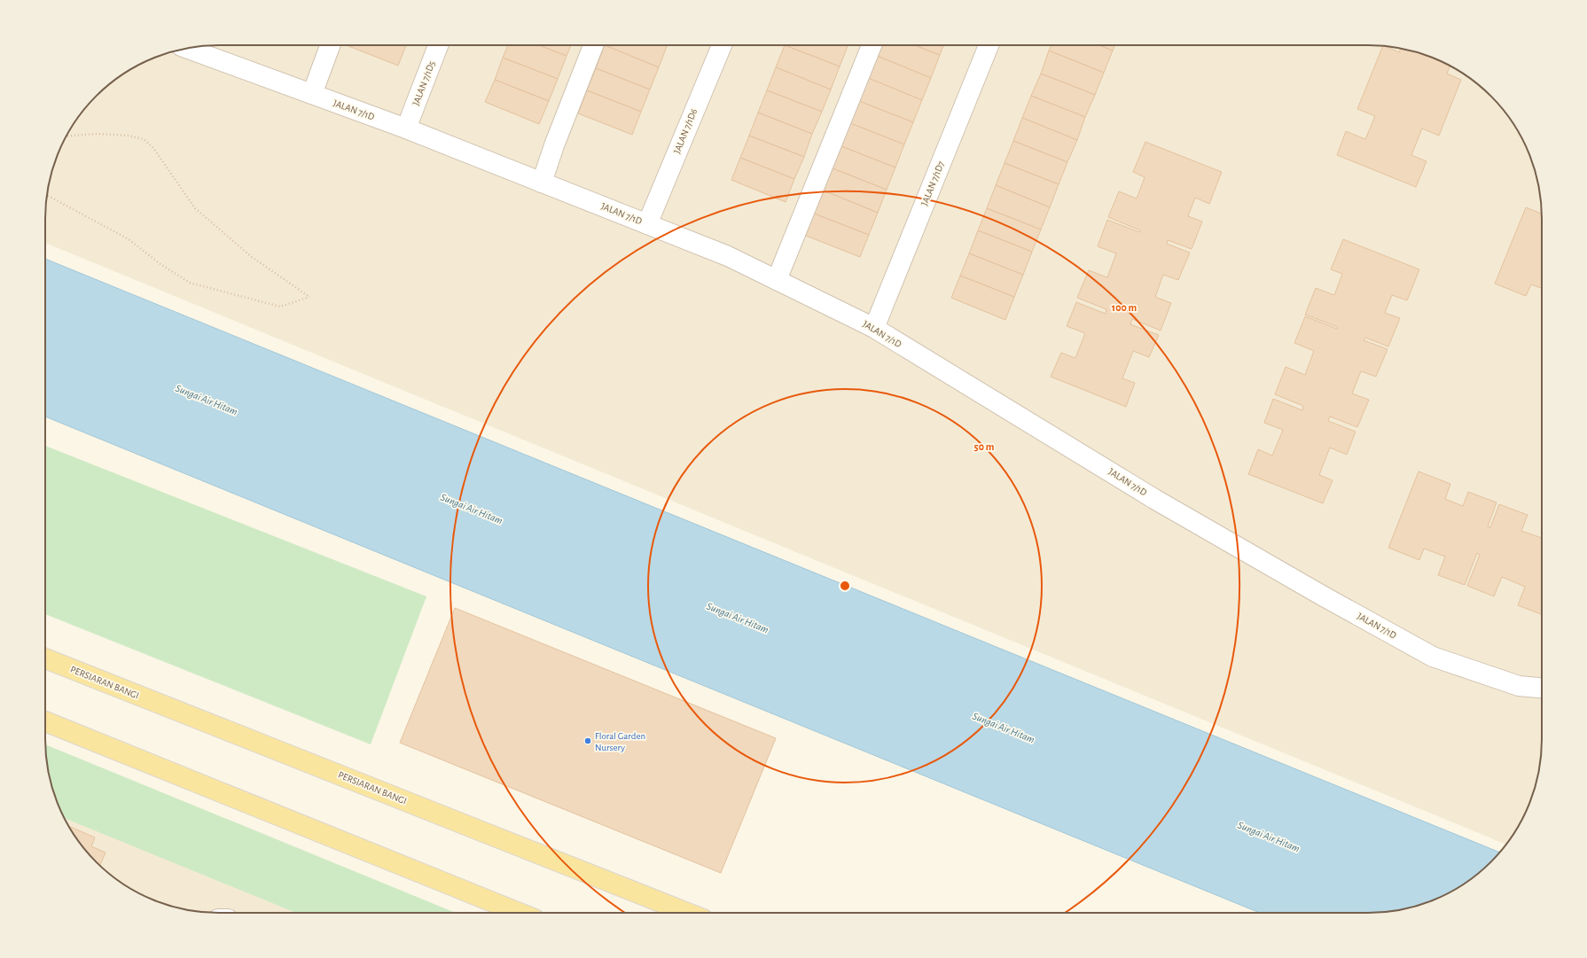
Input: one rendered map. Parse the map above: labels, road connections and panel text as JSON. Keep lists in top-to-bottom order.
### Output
{
  "streets": {
    "main road": ["PERSIARAN BANGI"],
    "street": [
      "JALAN 7/1D5",
      "JALAN 7/1D",
      "JALAN 7/1D6",
      "JALAN 7/1D7"
    ]
  },
  "crossings": [
    ["JALAN 7/1D5", "JALAN 7/1D"],
    ["JALAN 7/1D", "JALAN 7/1D6"],
    ["JALAN 7/1D", "JALAN 7/1D7"]
  ],
  "water": ["Sungai Air Hitam"],
  "places": ["Floral Garden Nursery"],
  "rings": ["100 m", "50 m"]
}
